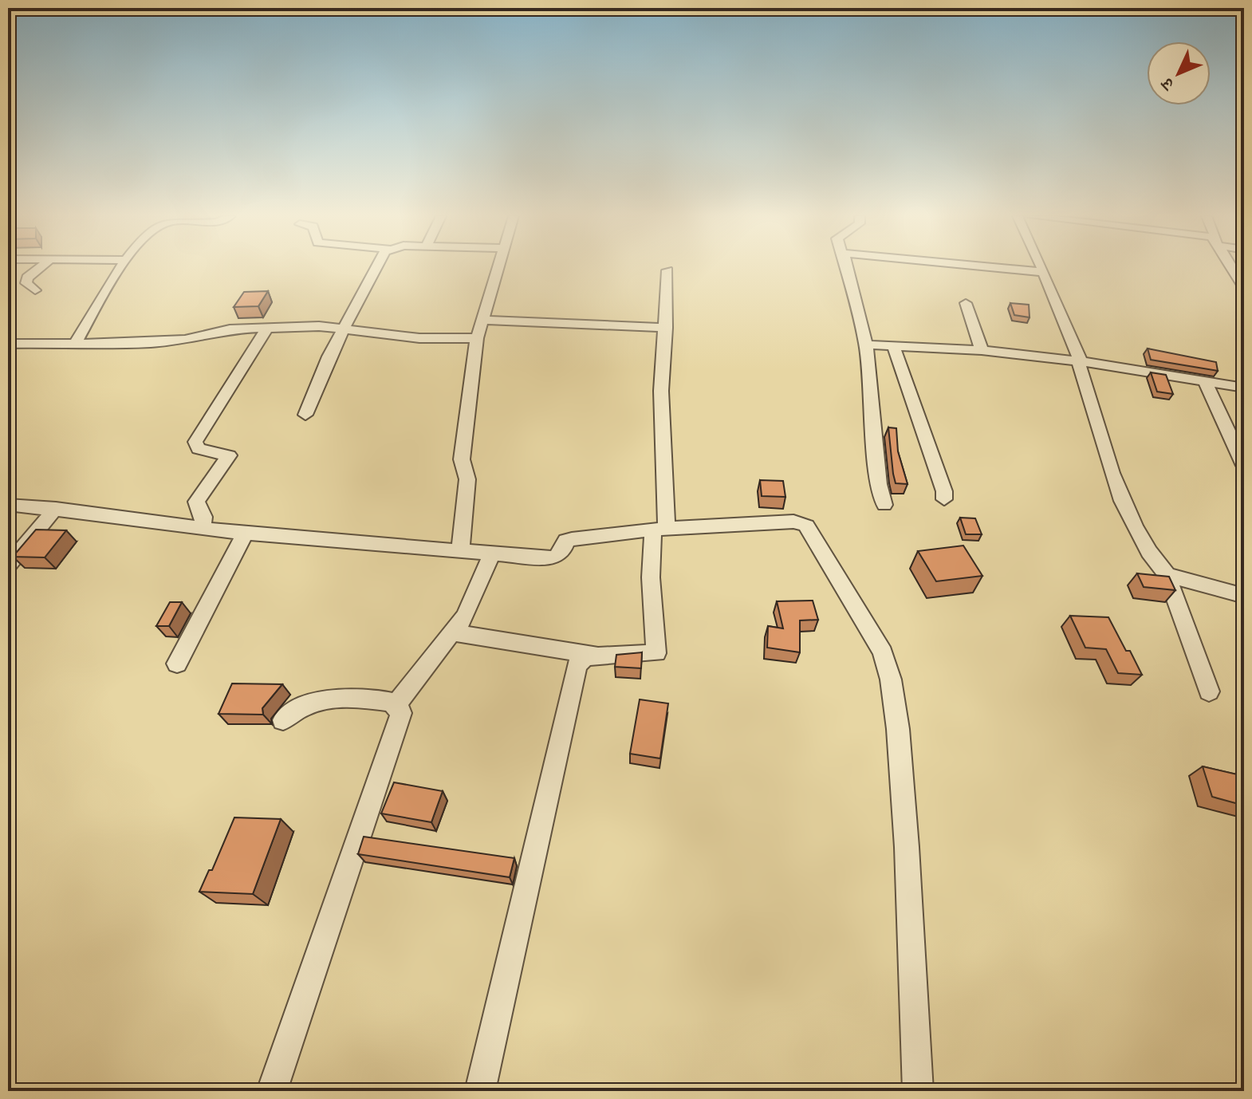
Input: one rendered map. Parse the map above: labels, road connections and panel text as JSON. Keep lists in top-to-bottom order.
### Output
{
  "north": "bottom left"
}
